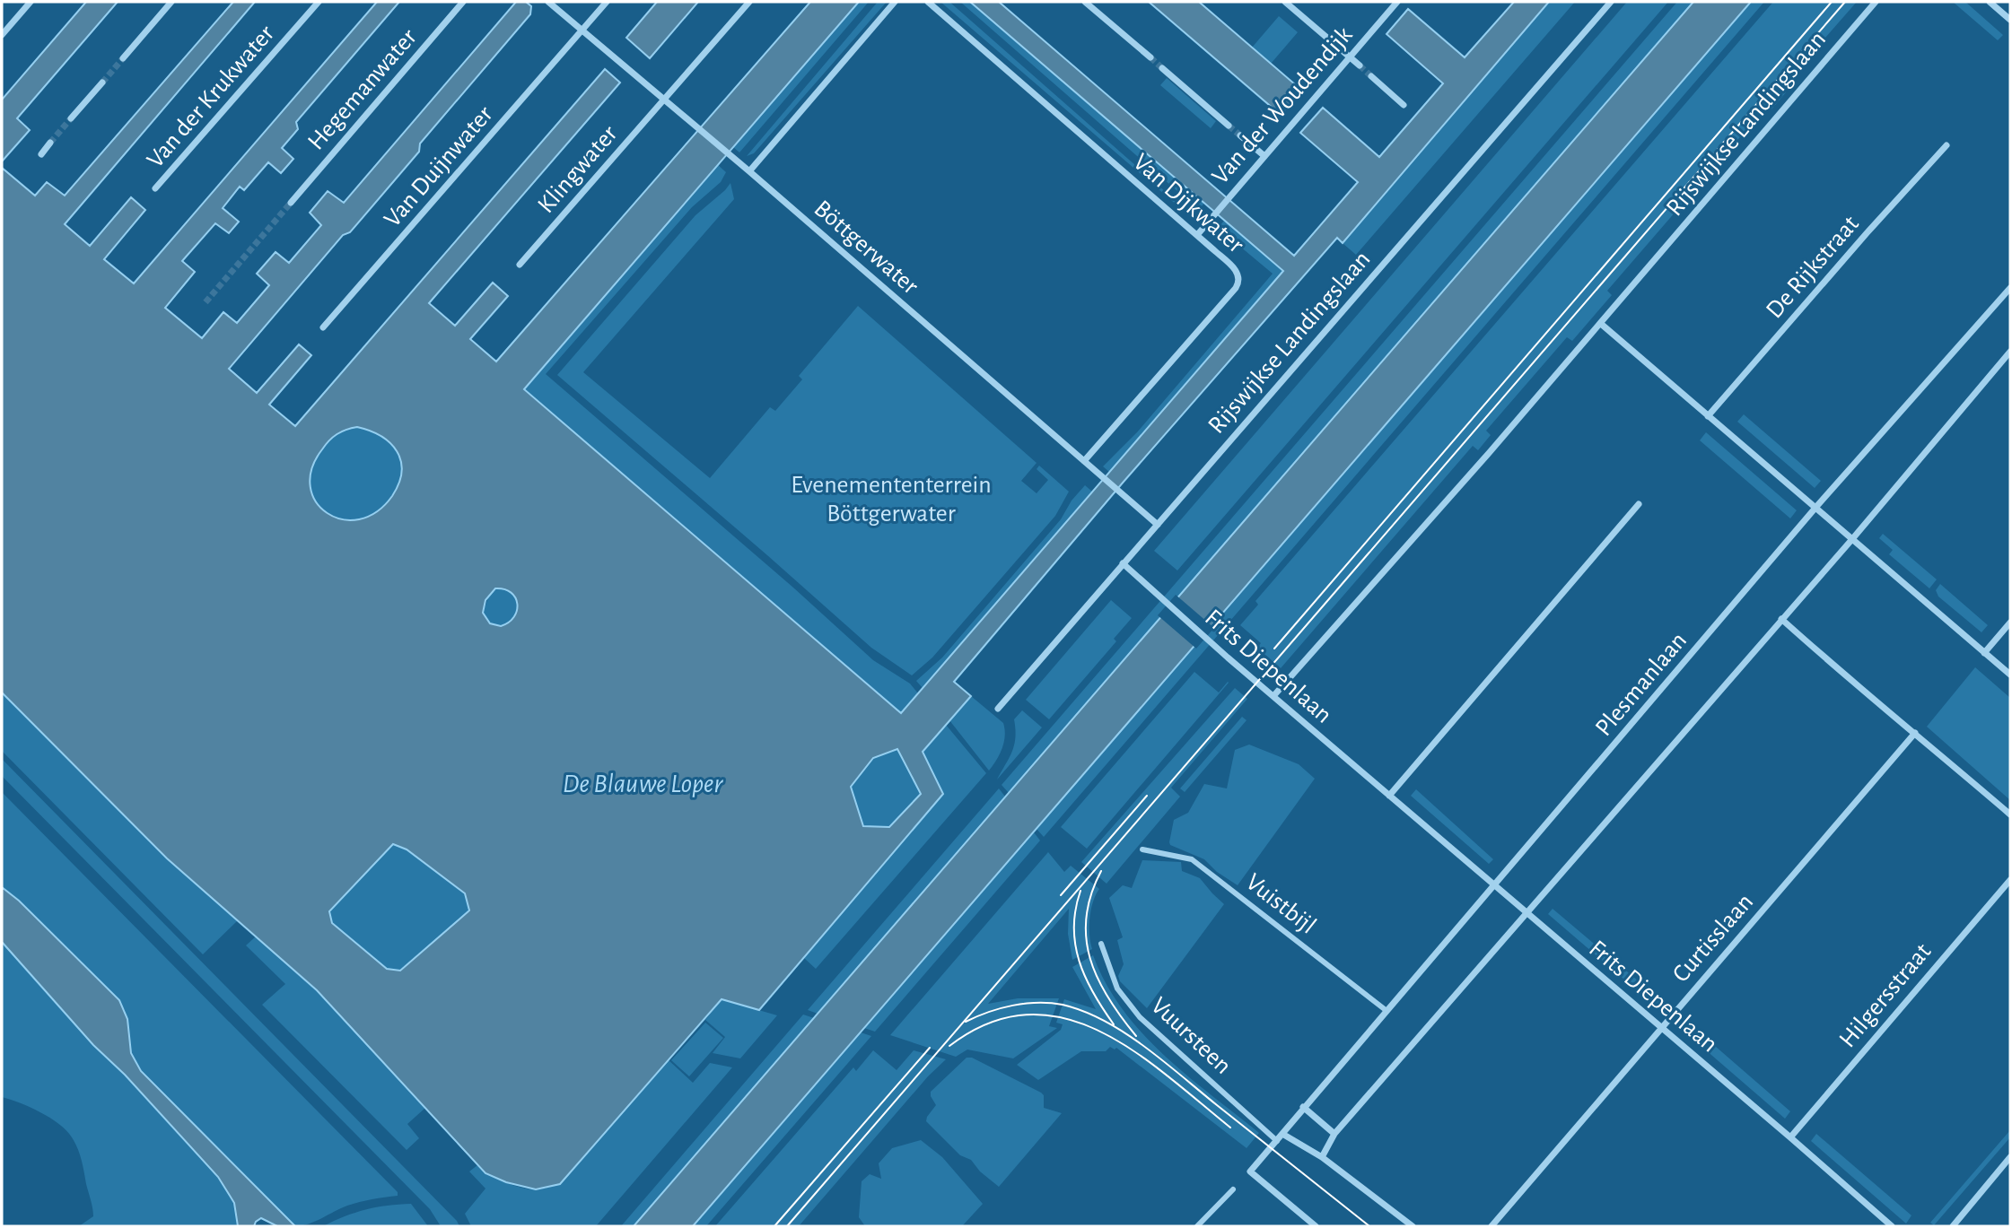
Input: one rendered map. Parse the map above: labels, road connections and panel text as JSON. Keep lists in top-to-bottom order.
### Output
{
  "streets": {
    "street": [
      "Hegemanwater",
      "Van der Krukwater",
      "Van der Woudendijk",
      "Rijswijkse Landingslaan",
      "Van Duijnwater",
      "Klingwater",
      "Van Dijkwater",
      "Böttgerwater",
      "De Rijkstraat",
      "Frits Diepenlaan",
      "Plesmanlaan",
      "Vuistbijl",
      "Curtisslaan",
      "Hilgersstraat",
      "Vuursteen"
    ]
  },
  "crossings": [
    ["Van der Woudendijk", "Van Dijkwater"],
    ["Rijswijkse Landingslaan", "Böttgerwater"],
    ["Rijswijkse Landingslaan", "Frits Diepenlaan"],
    ["Van Duijnwater", "Böttgerwater"],
    ["Klingwater", "Böttgerwater"],
    ["Van Dijkwater", "Böttgerwater"],
    ["Frits Diepenlaan", "Plesmanlaan"],
    ["Frits Diepenlaan", "Curtisslaan"],
    ["Frits Diepenlaan", "Hilgersstraat"],
    ["Plesmanlaan", "Vuistbijl"],
    ["Plesmanlaan", "Vuursteen"]
  ],
  "water": ["De Blauwe Loper"],
  "parks": ["Evenemententerrein Böttgerwater"]
}
